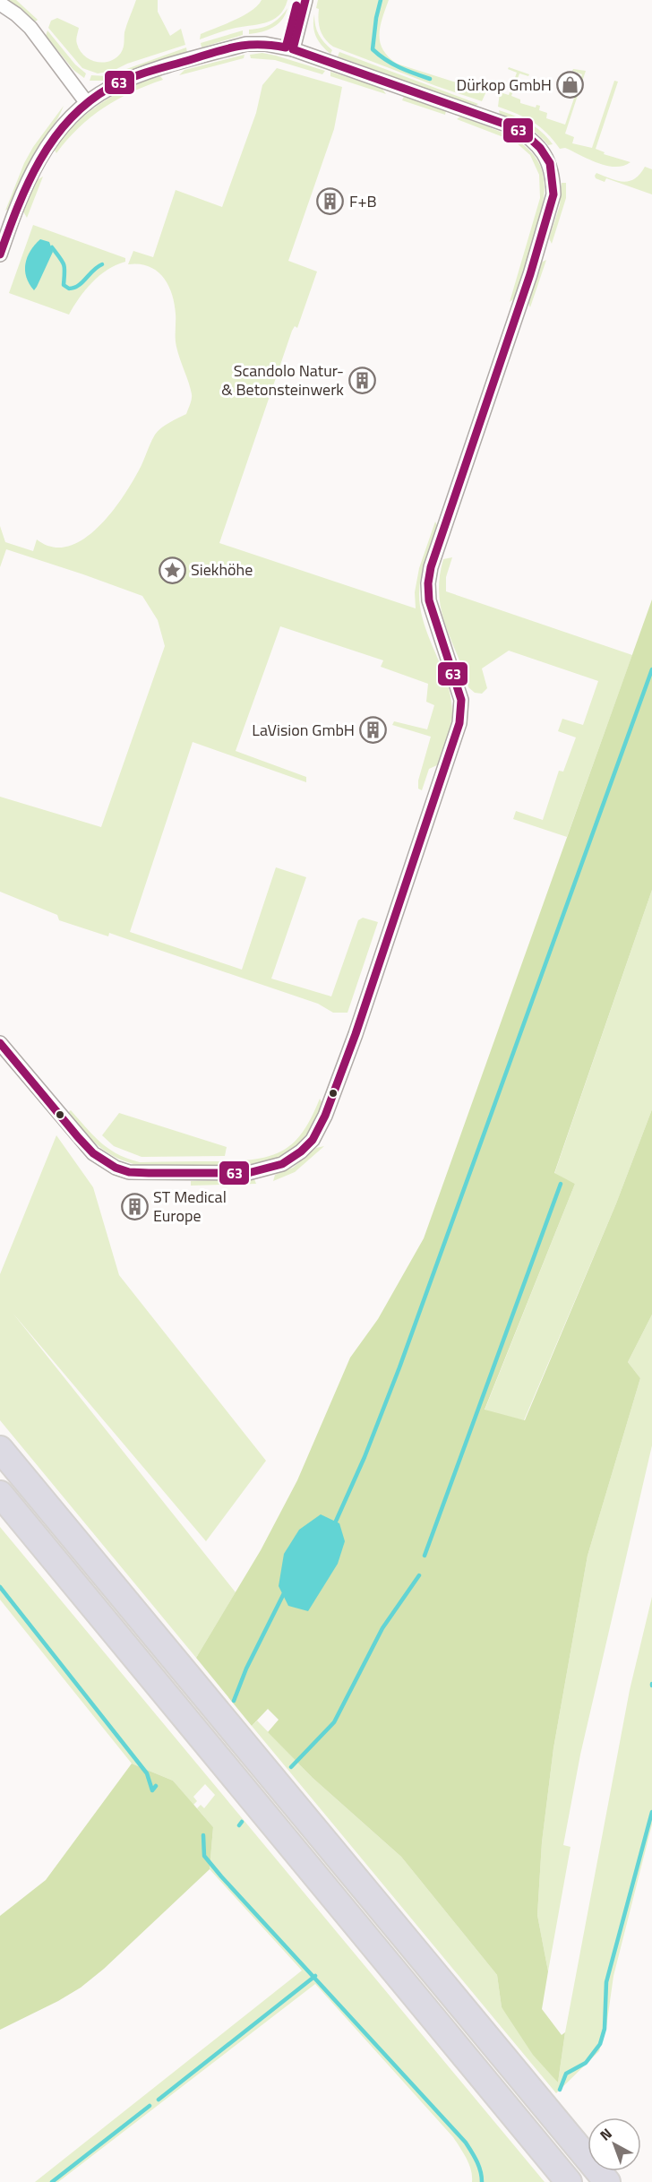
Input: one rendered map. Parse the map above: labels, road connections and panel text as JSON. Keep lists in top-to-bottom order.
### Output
{
  "places": {
    "shop": ["Dürkop GmbH"],
    "building": [
      "F+B",
      "Scandolo Natur- & Betonsteinwerk",
      "LaVision GmbH",
      "ST Medical Europe"
    ],
    "place": ["Siekhöhe"]
  },
  "lines": ["transit line 63"],
  "north": "top left"
}
